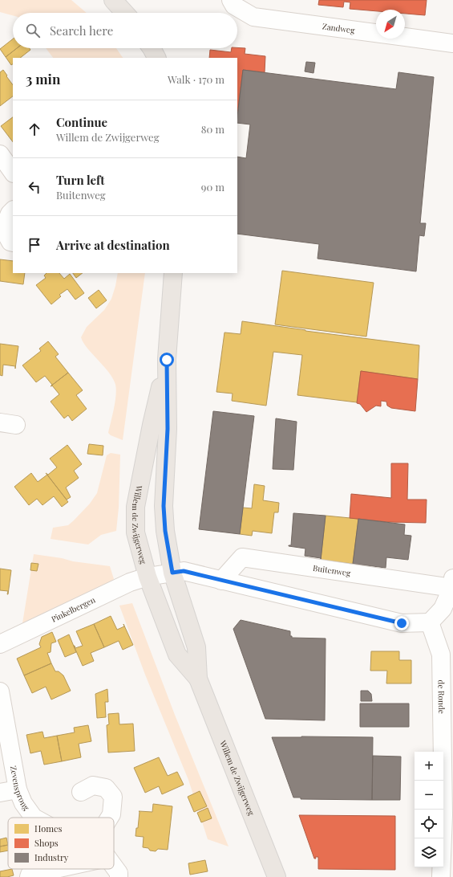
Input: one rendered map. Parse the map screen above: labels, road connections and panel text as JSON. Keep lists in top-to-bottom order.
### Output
{
  "streets": {
    "main road": ["Willem de Zwijgerweg"],
    "street": [
      "Zandweg",
      "Buitenweg",
      "Pinkelbergen",
      "de Ronde",
      "Zevensprong"
    ]
  },
  "crossings": [
    ["Willem de Zwijgerweg", "Pinkelbergen"]
  ],
  "legend": ["Homes", "Shops", "Industry"],
  "north": "bottom left",
  "page": {
    "search": "Search here",
    "heading": ["3 min", "Walk · 170 m"],
    "list": [
      ["Continue", "Willem de Zwijgerweg", "80 m"],
      ["Turn left", "Buitenweg", "90 m"],
      "Arrive at destination"
    ],
    "map_buttons": ["+", "−"]
  }
}
